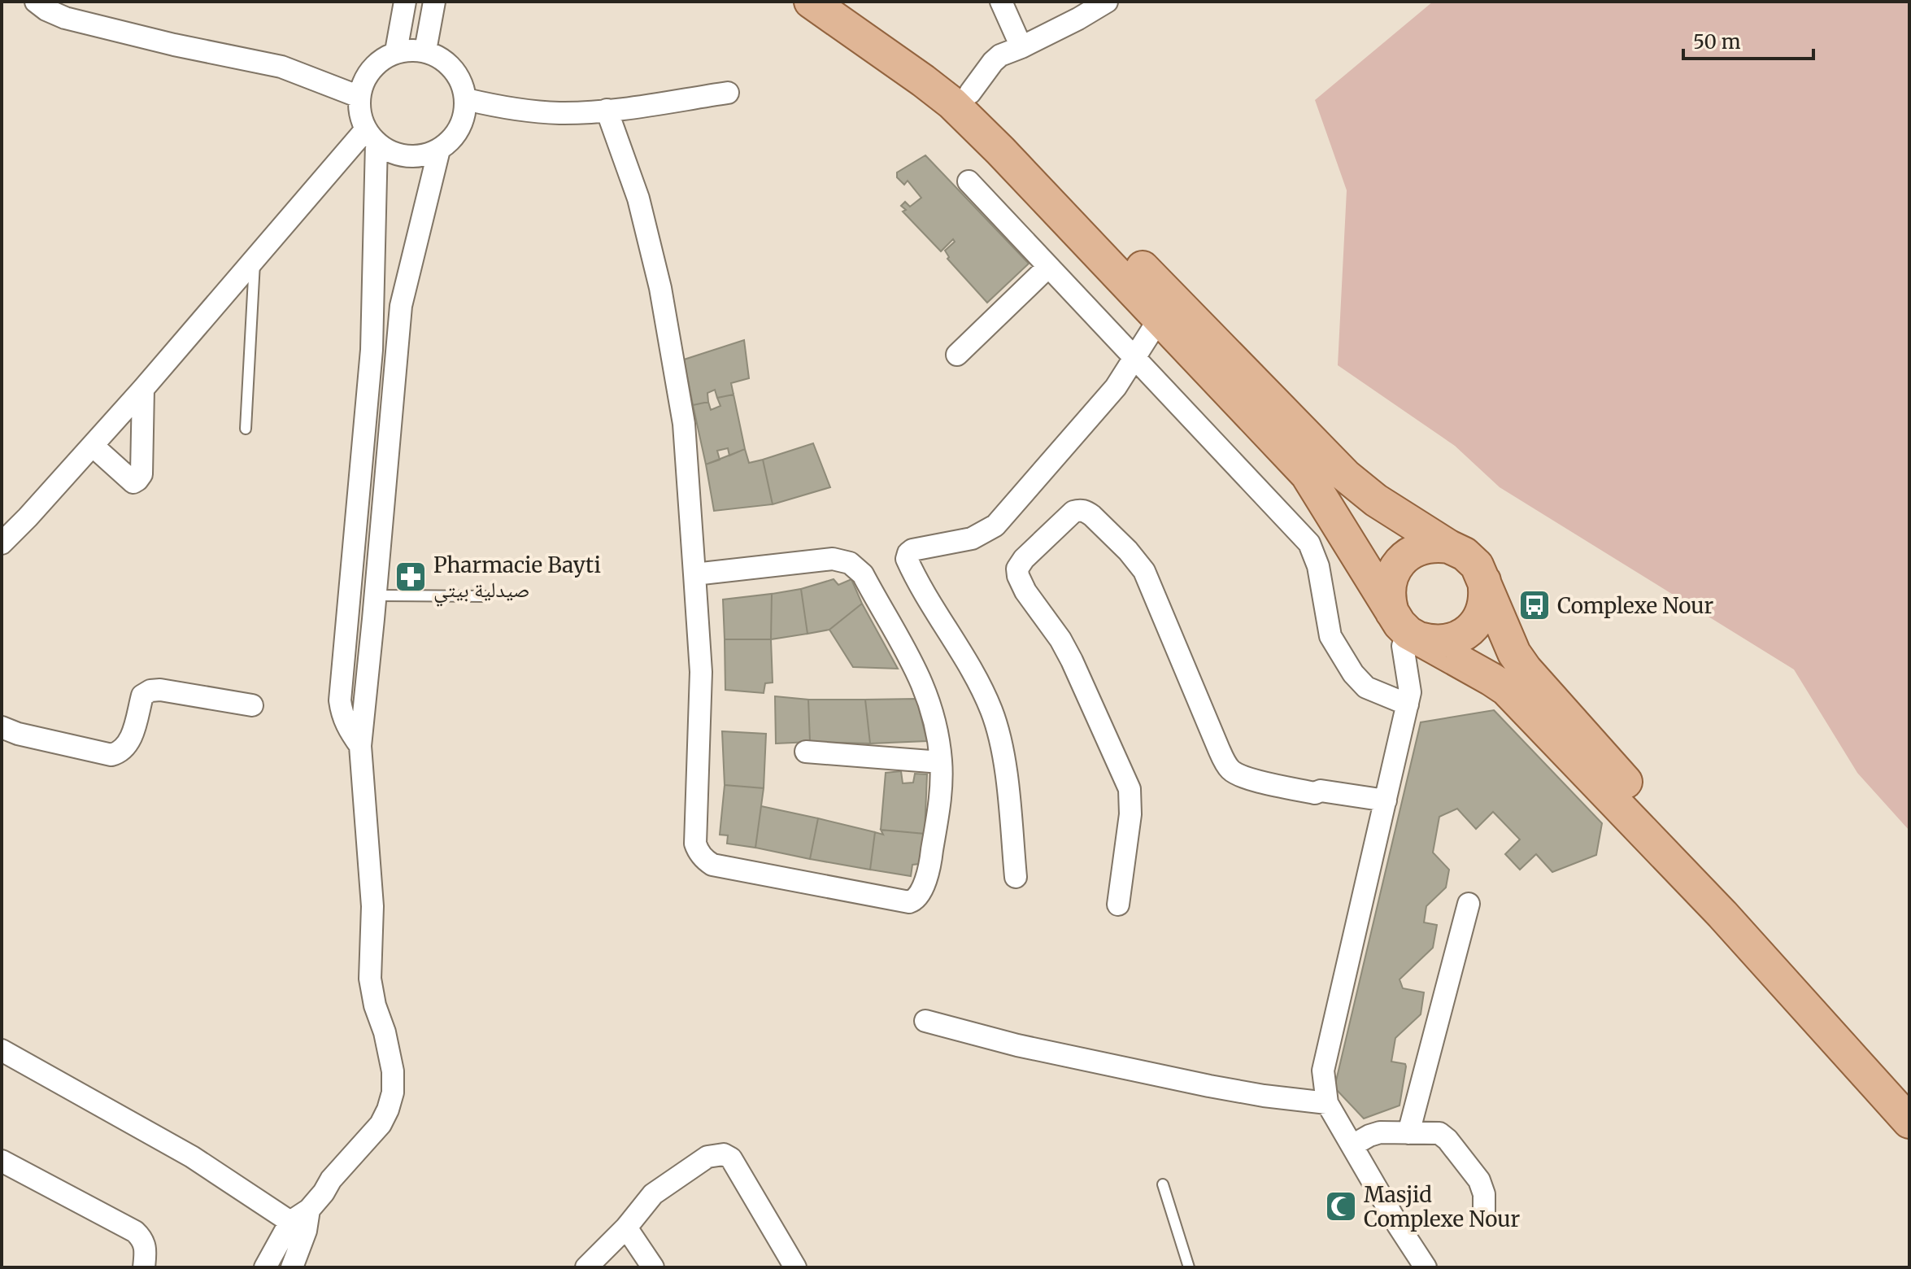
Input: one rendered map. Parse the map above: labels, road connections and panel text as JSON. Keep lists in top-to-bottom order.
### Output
{
  "places": {
    "pharmacy": ["Pharmacie Bayti صيدلية بيتي"],
    "bus stop": ["Complexe Nour"],
    "mosque": ["Masjid Complexe Nour"]
  },
  "scale_bar": "50 m"
}
